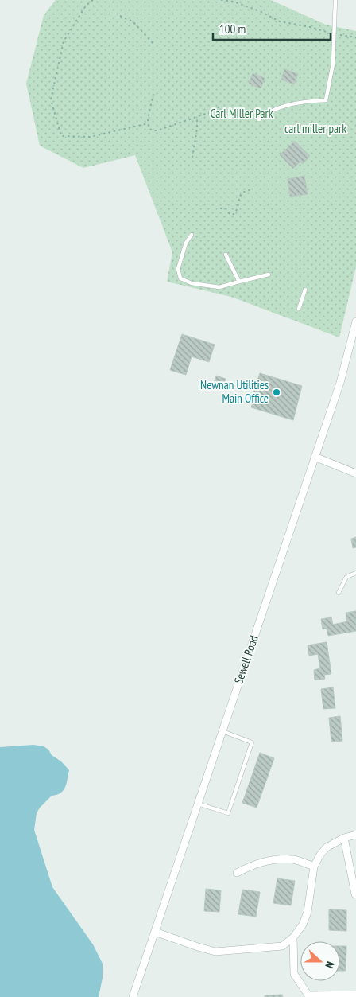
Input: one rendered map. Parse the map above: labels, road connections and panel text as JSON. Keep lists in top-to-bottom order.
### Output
{
  "streets": {
    "street": ["Sewell Road"]
  },
  "parks": ["Carl Miller Park", "carl miller park"],
  "places": ["Newnan Utilities Main Office"],
  "scale_bar": "100 m",
  "north": "right"
}
